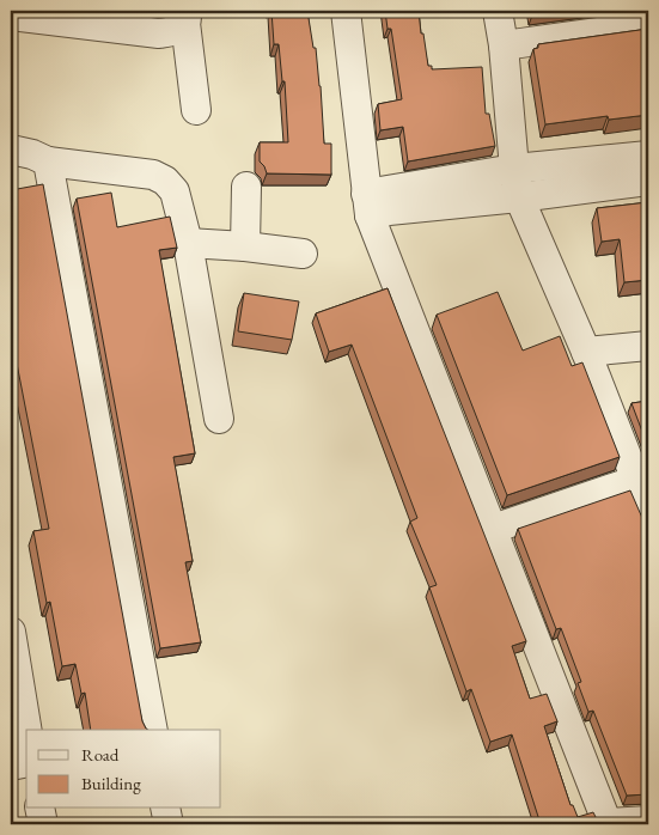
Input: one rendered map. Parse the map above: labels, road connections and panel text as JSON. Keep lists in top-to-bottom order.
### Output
{
  "legend": ["Road", "Building"]
}
